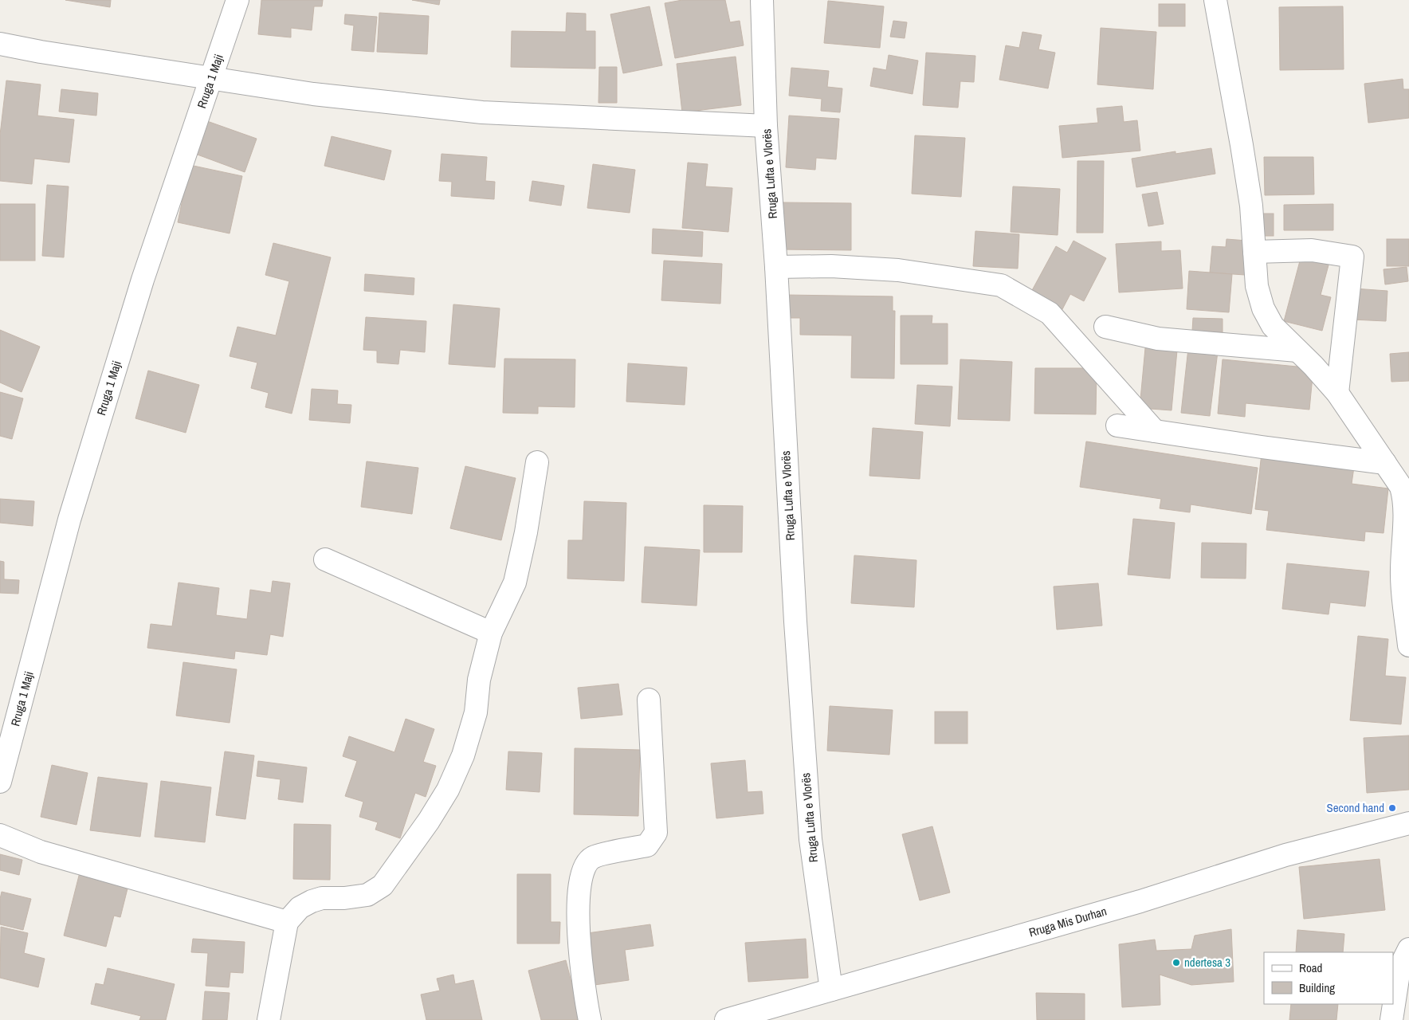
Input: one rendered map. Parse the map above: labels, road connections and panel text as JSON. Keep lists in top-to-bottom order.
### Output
{
  "streets": {
    "street": ["Rruga 1 Maji", "Rruga Lufta e Vlorës", "Rruga Mis Durhan"]
  },
  "crossings": [
    ["Rruga Lufta e Vlorës", "Rruga Mis Durhan"]
  ],
  "places": ["Second hand", "ndertesa 3"],
  "legend": ["Road", "Building"]
}
